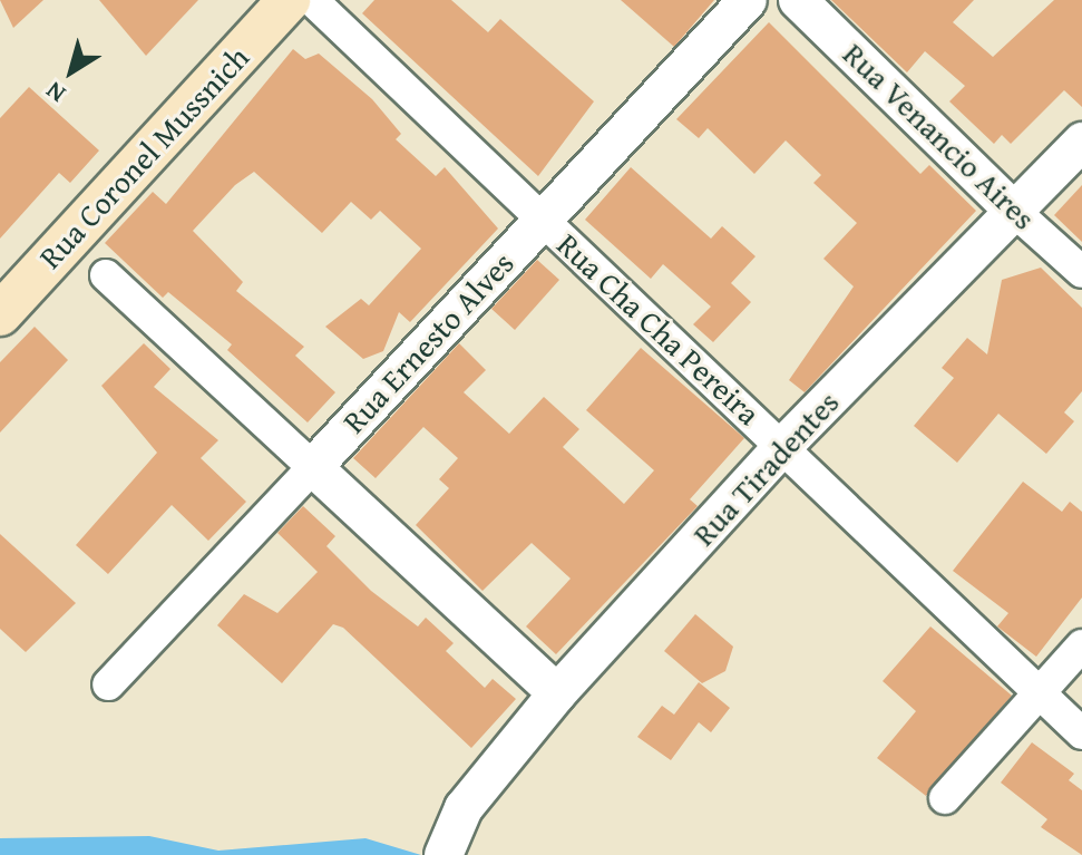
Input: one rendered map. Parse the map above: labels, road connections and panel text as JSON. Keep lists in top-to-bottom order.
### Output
{
  "streets": {
    "main road": ["Rua Coronel Mussnich"],
    "street": [
      "Rua Venancio Aires",
      "Rua Cha Cha Pereira",
      "Rua Ernesto Alves",
      "Rua Tiradentes"
    ]
  },
  "crossings": [
    ["Rua Venancio Aires", "Rua Tiradentes"],
    ["Rua Cha Cha Pereira", "Rua Ernesto Alves"],
    ["Rua Cha Cha Pereira", "Rua Tiradentes"]
  ],
  "north": "bottom left"
}
